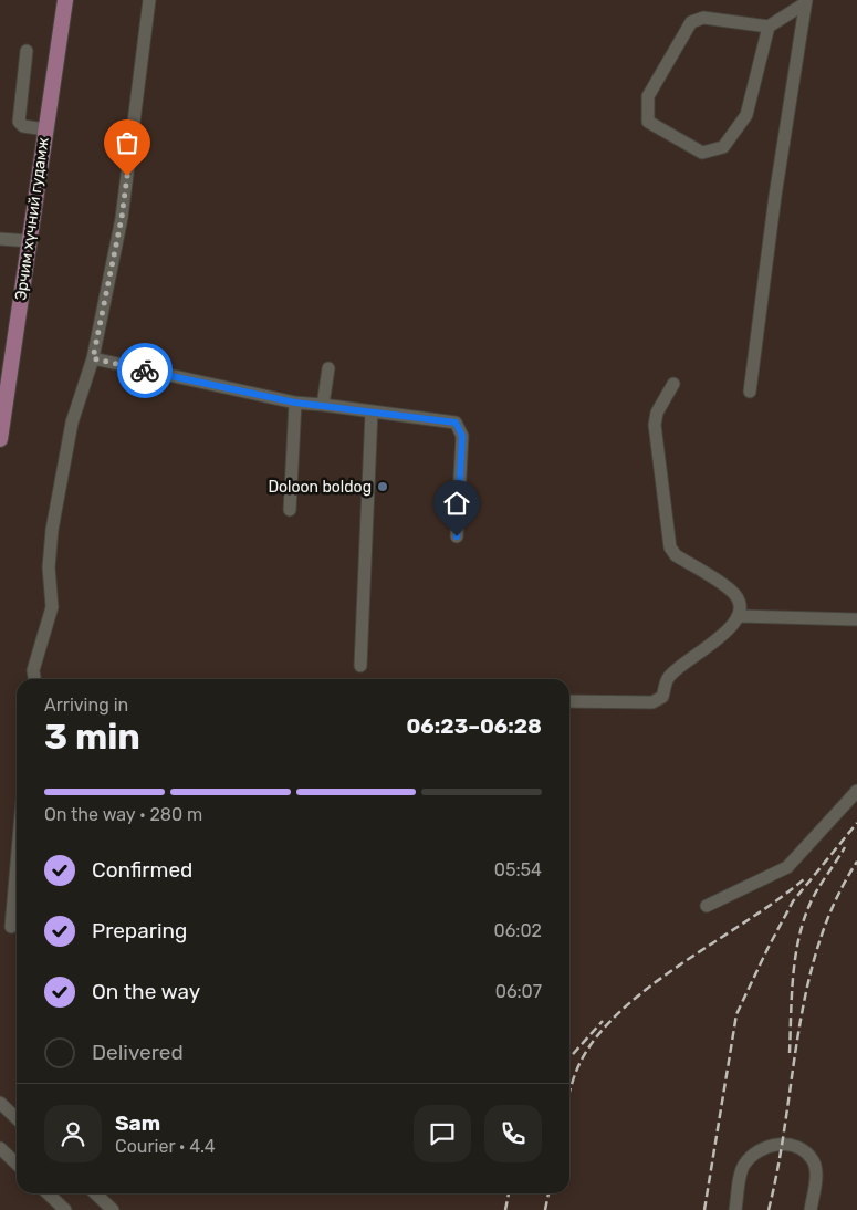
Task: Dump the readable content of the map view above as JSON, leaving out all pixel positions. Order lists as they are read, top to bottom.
{
  "streets": {
    "main road": ["Эрчим хүчний гудамж"]
  },
  "places": ["Doloon boldog"],
  "page": {
    "heading": ["3 min", "Arriving in", "06:23–06:28"],
    "panel": ["Sam", "Courier · 4.4"],
    "bar": "On the way · 280 m",
    "list": [
      ["Confirmed", "05:54"],
      ["Preparing", "06:02"],
      ["On the way", "06:07"],
      "Delivered"
    ]
  }
}
